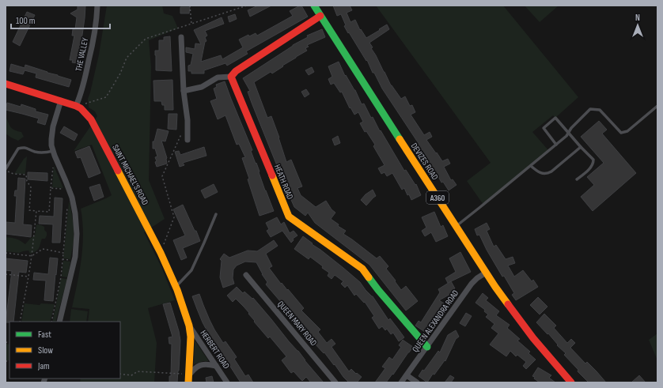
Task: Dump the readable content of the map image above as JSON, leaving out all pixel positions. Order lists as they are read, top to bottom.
{
  "streets": {
    "street": [
      "THE VALLEY",
      "DEVIZES ROAD",
      "SAINT MICHAEL'S ROAD",
      "HEATH ROAD",
      "A360",
      "QUEEN ALEXANDRA ROAD",
      "QUEEN MARY ROAD",
      "HERBERT ROAD"
    ]
  },
  "crossings": [
    ["THE VALLEY", "SAINT MICHAEL'S ROAD"],
    ["DEVIZES ROAD", "QUEEN ALEXANDRA ROAD"],
    ["SAINT MICHAEL'S ROAD", "HERBERT ROAD"],
    ["HEATH ROAD", "QUEEN ALEXANDRA ROAD"]
  ],
  "legend": ["Fast", "Slow", "Jam"],
  "scale_bar": "100 m",
  "north": "top"
}
